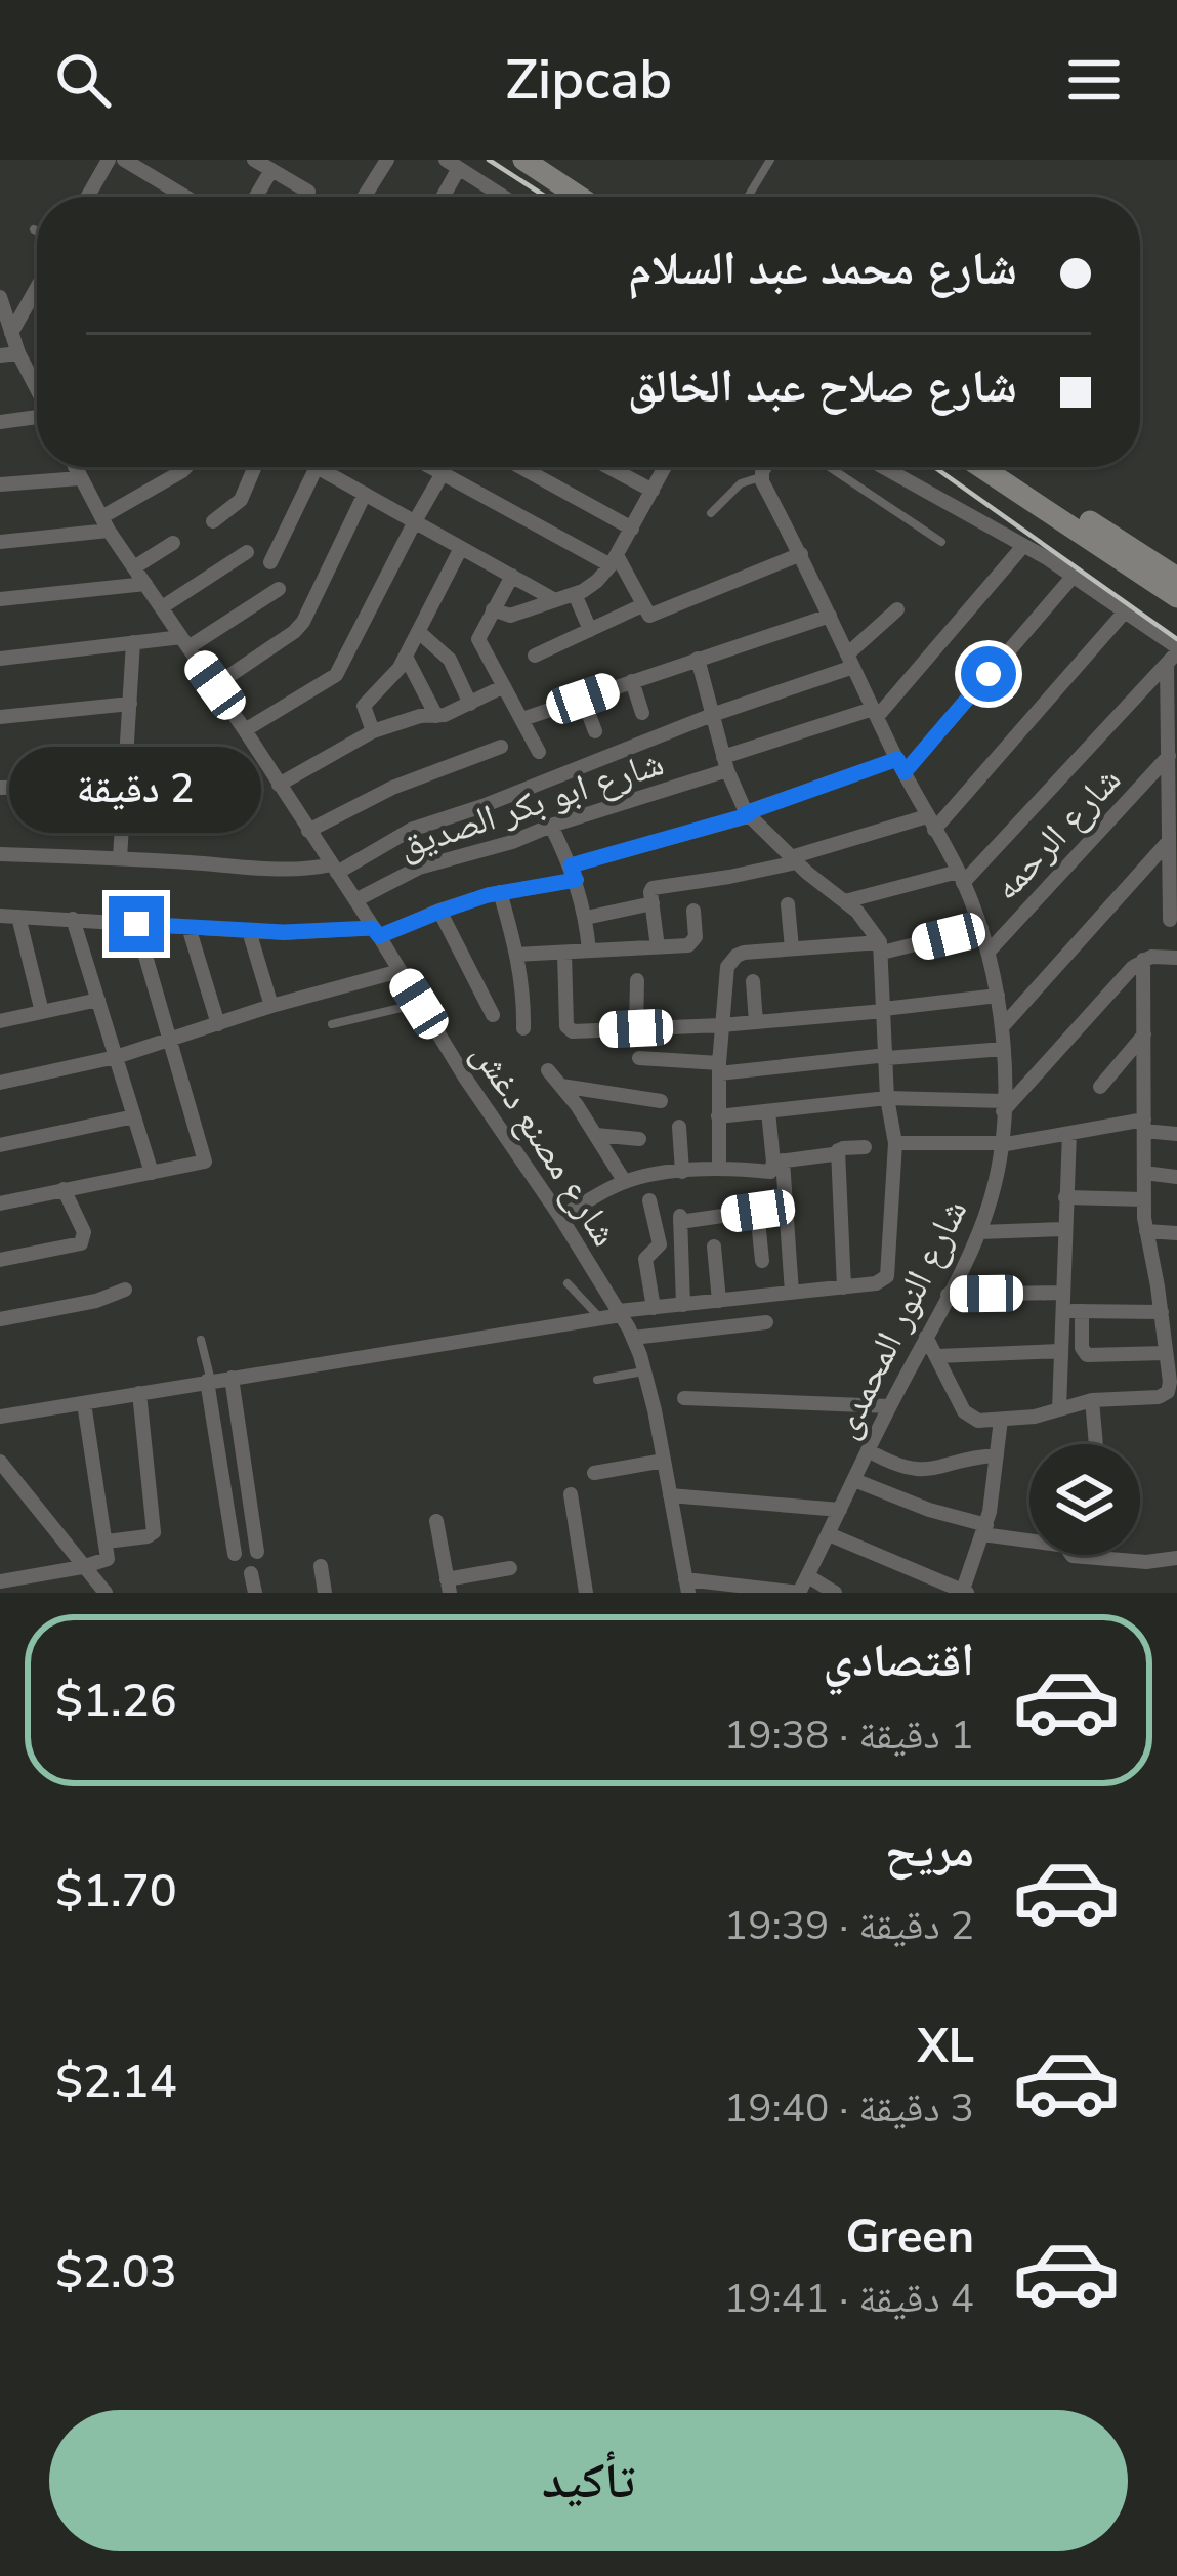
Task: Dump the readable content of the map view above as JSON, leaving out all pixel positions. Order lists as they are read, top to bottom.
{
  "streets": {
    "street": [
      "شارع ابو بكر الصديق",
      "شارع الرحمه",
      "شارع مصنع دغش",
      "شارع النور المحمدى"
    ]
  },
  "crossings": [
    ["شارع ابو بكر الصديق", "شارع مصنع دغش"],
    ["شارع ابو بكر الصديق", "شارع النور المحمدى"],
    ["شارع الرحمه", "شارع النور المحمدى"]
  ],
  "page": {
    "header": "Zipcab",
    "banner": ["شارع محمد عبد السلام", "شارع صلاح عبد الخالق"],
    "bubble": "2 دقيقة",
    "list": [
      {
        "name": "اقتصادي",
        "note": "1 دقيقة · 19:38",
        "value": "$1.26"
      },
      {
        "name": "مريح",
        "note": "2 دقيقة · 19:39",
        "value": "$1.70"
      },
      {
        "name": "XL",
        "note": "3 دقيقة · 19:40",
        "value": "$2.14"
      },
      {
        "name": "Green",
        "note": "4 دقيقة · 19:41",
        "value": "$2.03"
      }
    ],
    "buttons": "تأكيد"
  }
}
